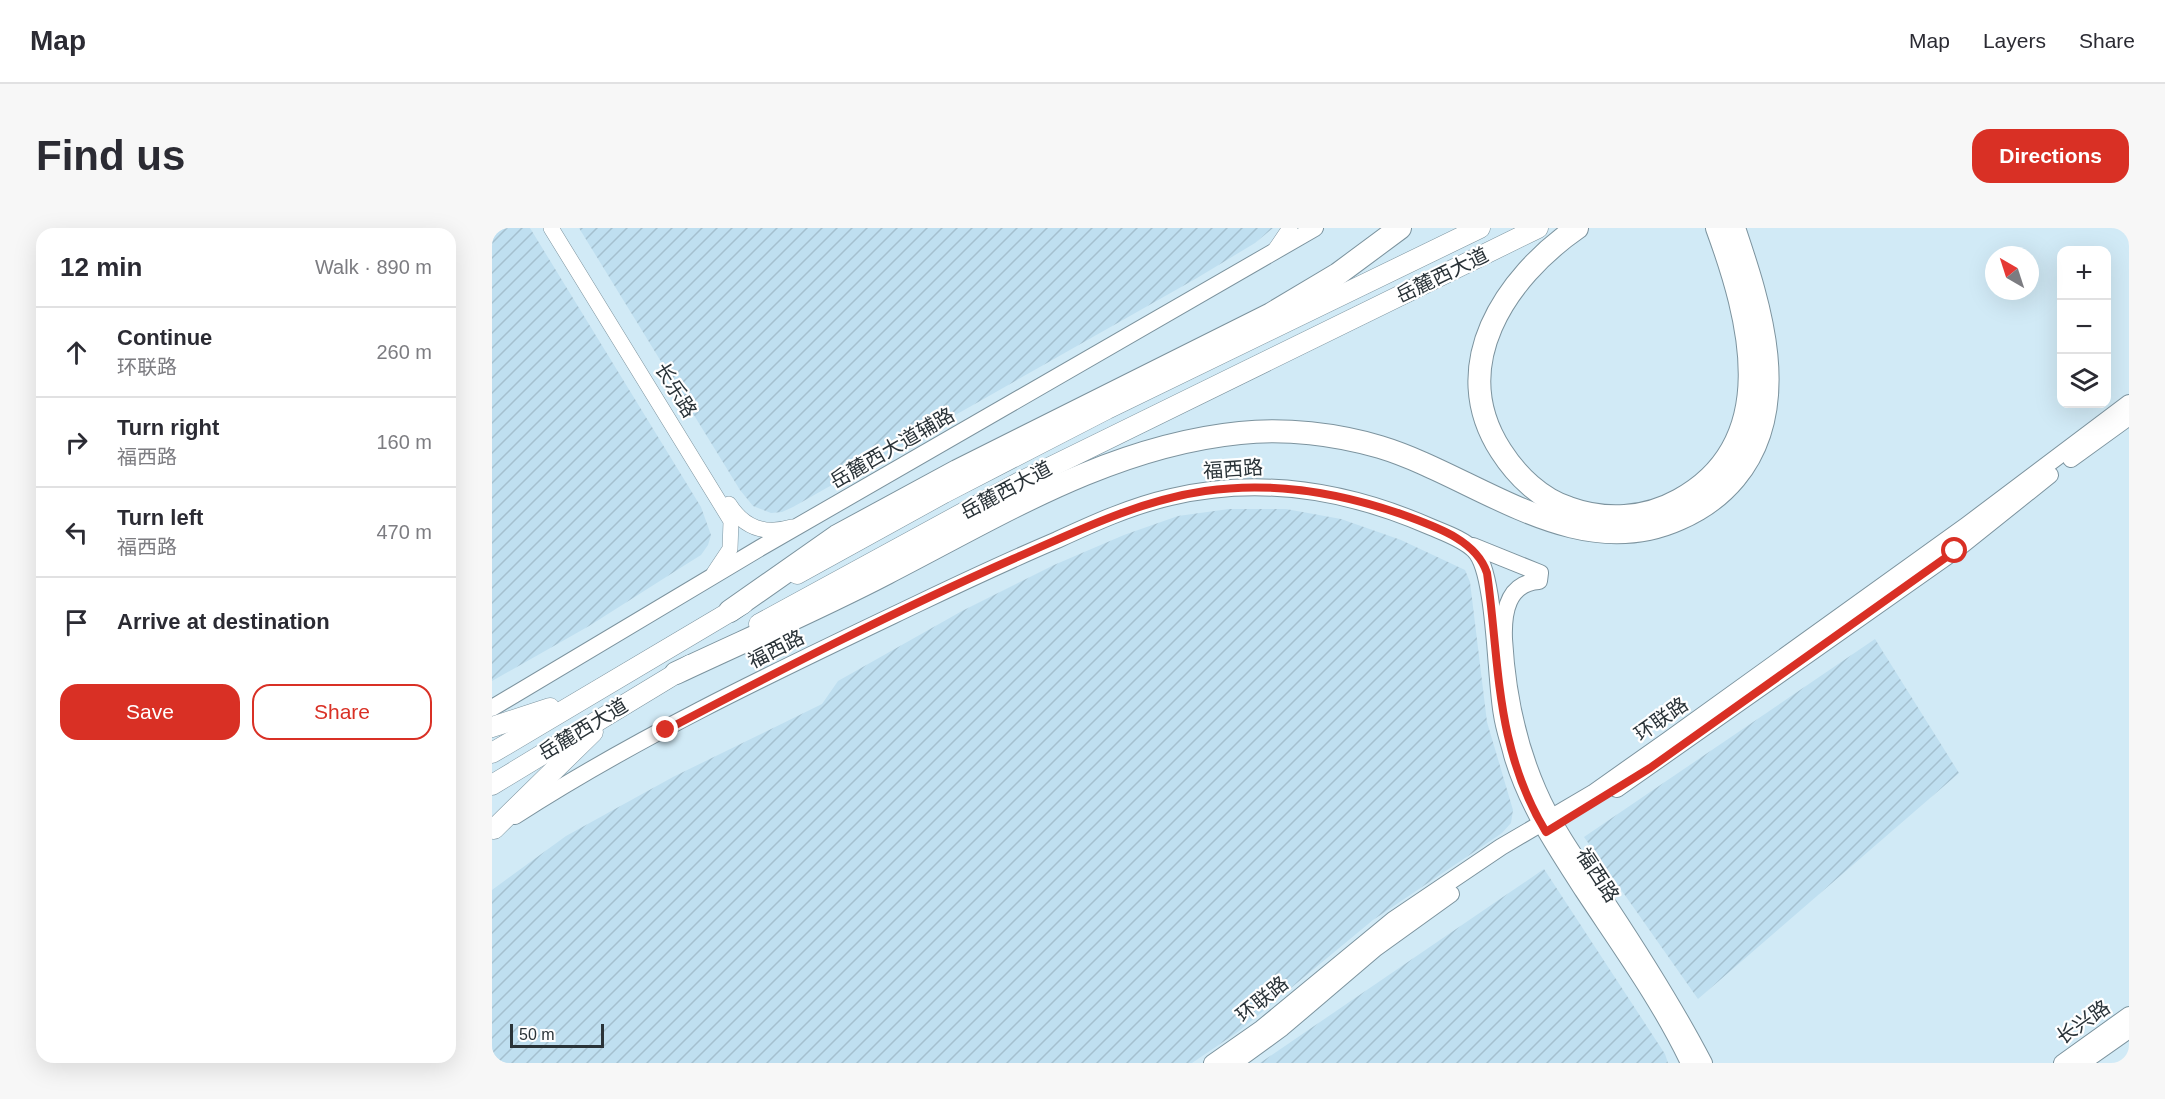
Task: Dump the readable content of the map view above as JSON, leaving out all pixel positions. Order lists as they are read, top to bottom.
{
  "streets": {
    "highway": ["岳麓西大道"],
    "main road": [
      "岳麓西大道辅路",
      "福西路",
      "环联路",
      "长兴路"
    ],
    "street": ["长乐路"]
  },
  "crossings": [
    ["长乐路", "岳麓西大道辅路"],
    ["福西路", "环联路"]
  ],
  "scale_bar": "50 m",
  "north": "top left",
  "page": {
    "header": "Map",
    "nav": ["Map", "Layers", "Share"],
    "buttons": [
      "Directions",
      ["Save", "Share"]
    ],
    "title": "Find us",
    "heading": ["12 min", "Walk · 890 m"],
    "map_buttons": ["+", "−"],
    "list": [
      ["Continue", "环联路", "260 m"],
      ["Turn right", "福西路", "160 m"],
      ["Turn left", "福西路", "470 m"],
      "Arrive at destination"
    ],
    "scale": "50 m"
  }
}
